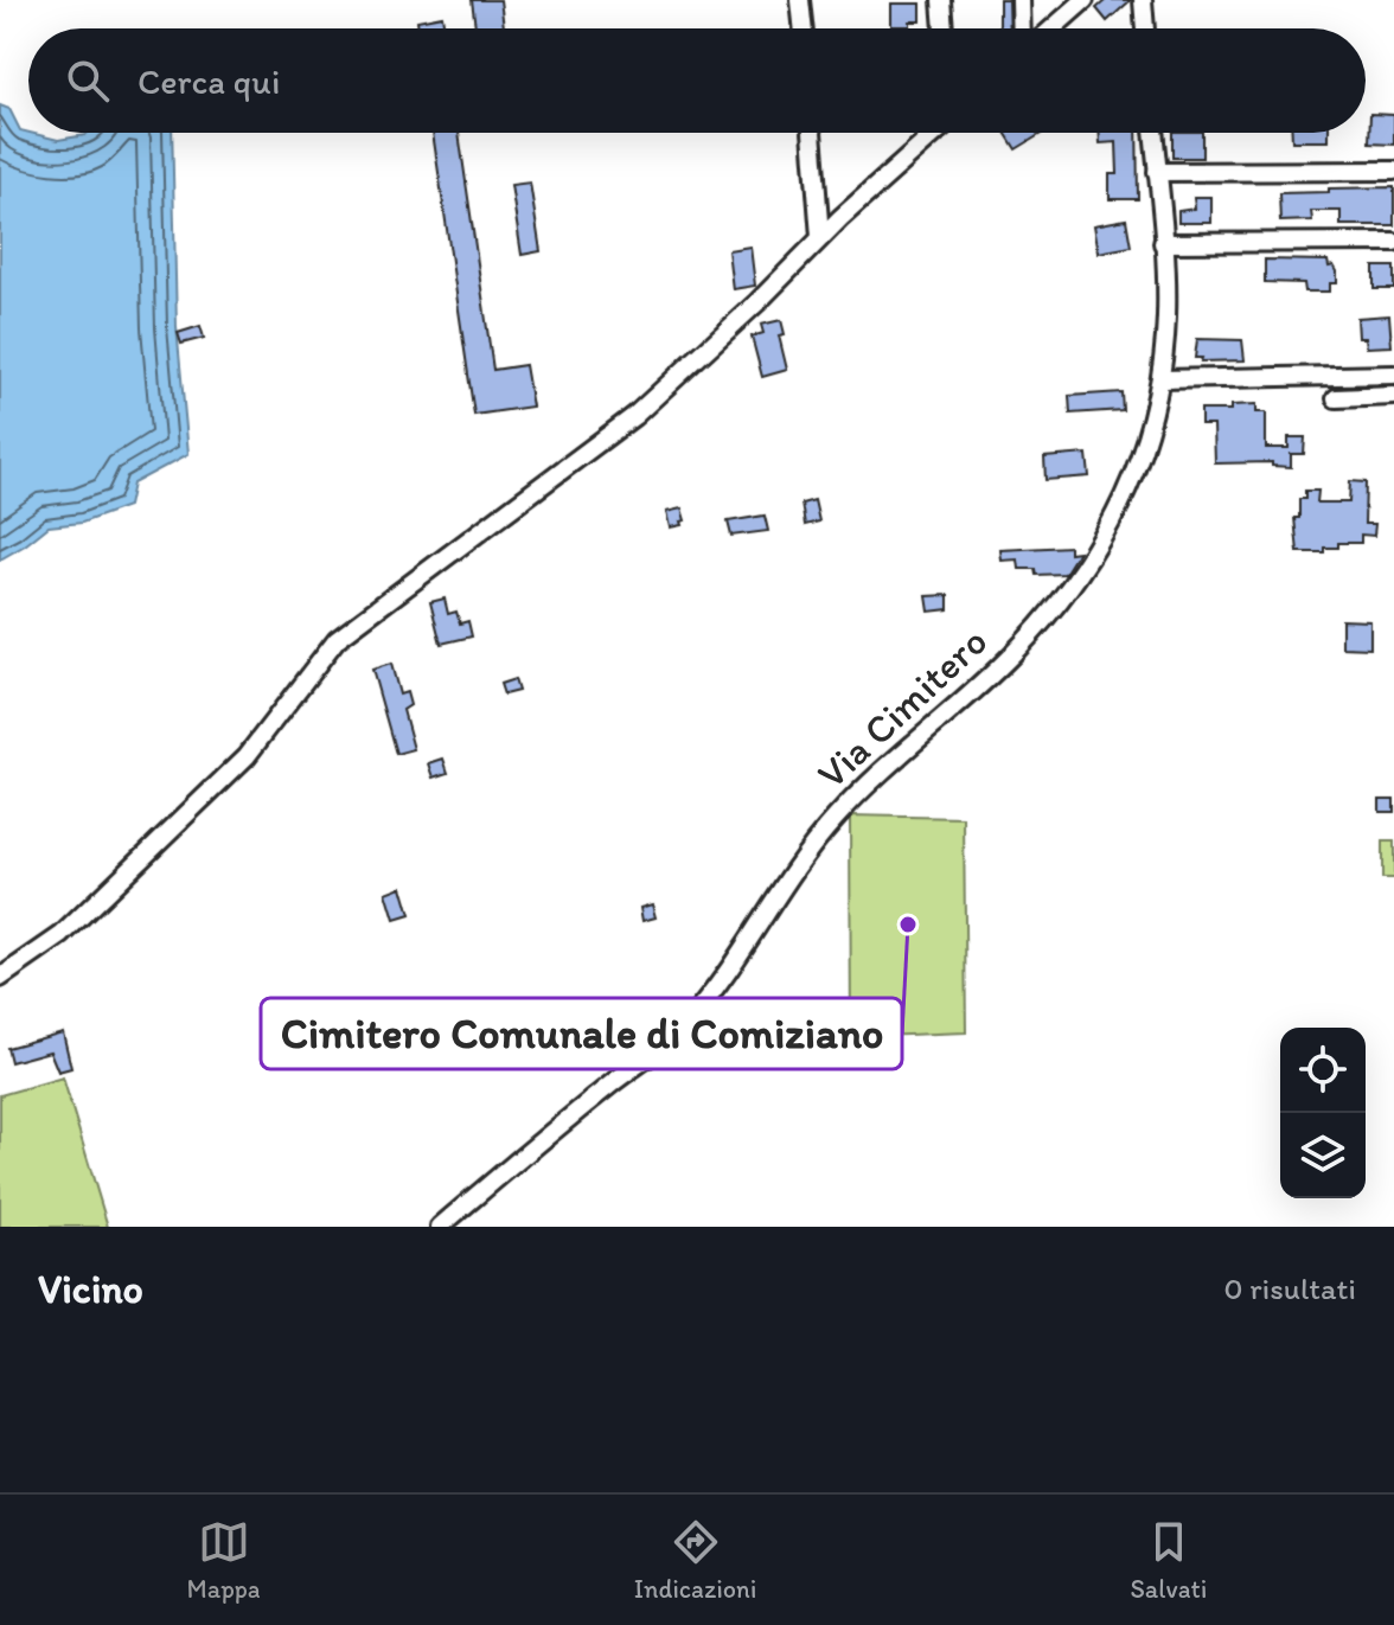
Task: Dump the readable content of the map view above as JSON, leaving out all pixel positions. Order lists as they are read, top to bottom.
{
  "streets": {
    "street": ["Via Cimitero"]
  },
  "places": ["Cimitero Comunale di Comiziano"],
  "page": {
    "search": "Cerca qui",
    "heading": ["Vicino", "0 risultati"],
    "nav": ["Mappa", "Indicazioni", "Salvati"]
  }
}
